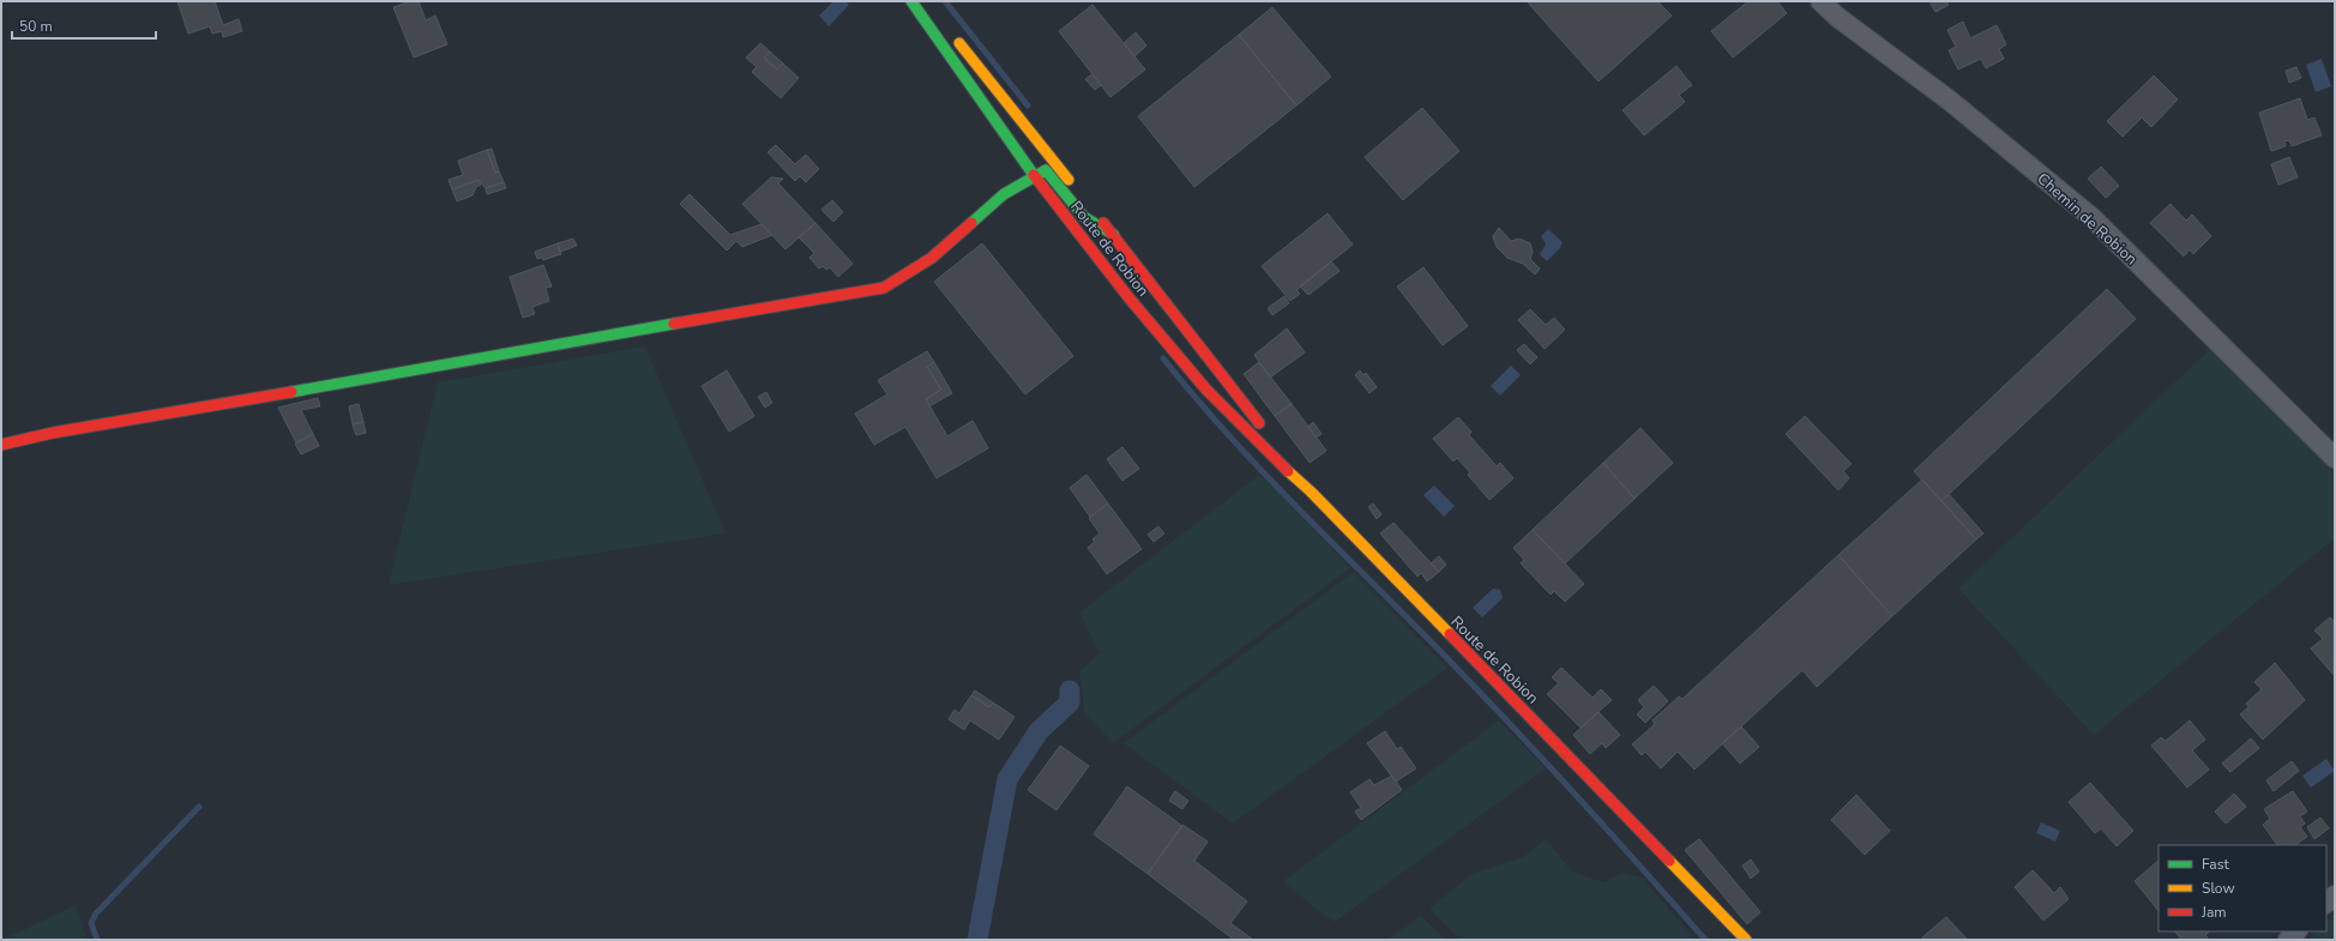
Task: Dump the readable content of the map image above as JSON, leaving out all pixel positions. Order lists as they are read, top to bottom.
{
  "streets": {
    "main road": ["Route de Robion"],
    "street": ["Chemin de Robion"]
  },
  "legend": ["Fast", "Slow", "Jam"],
  "scale_bar": "50 m"
}
